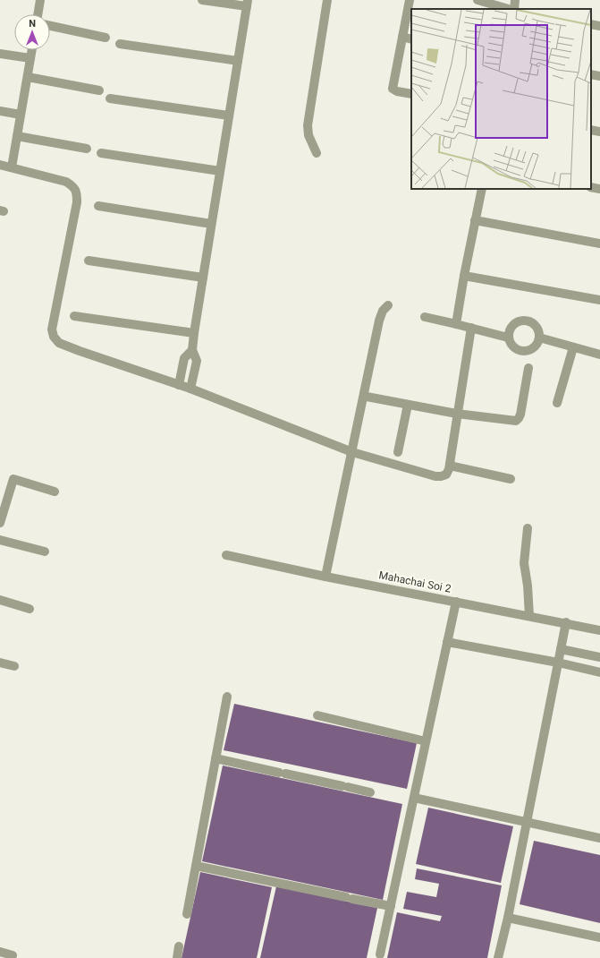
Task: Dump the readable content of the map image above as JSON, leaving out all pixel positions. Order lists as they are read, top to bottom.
{
  "streets": {
    "street": ["Mahachai Soi 2"]
  },
  "north": "top"
}
